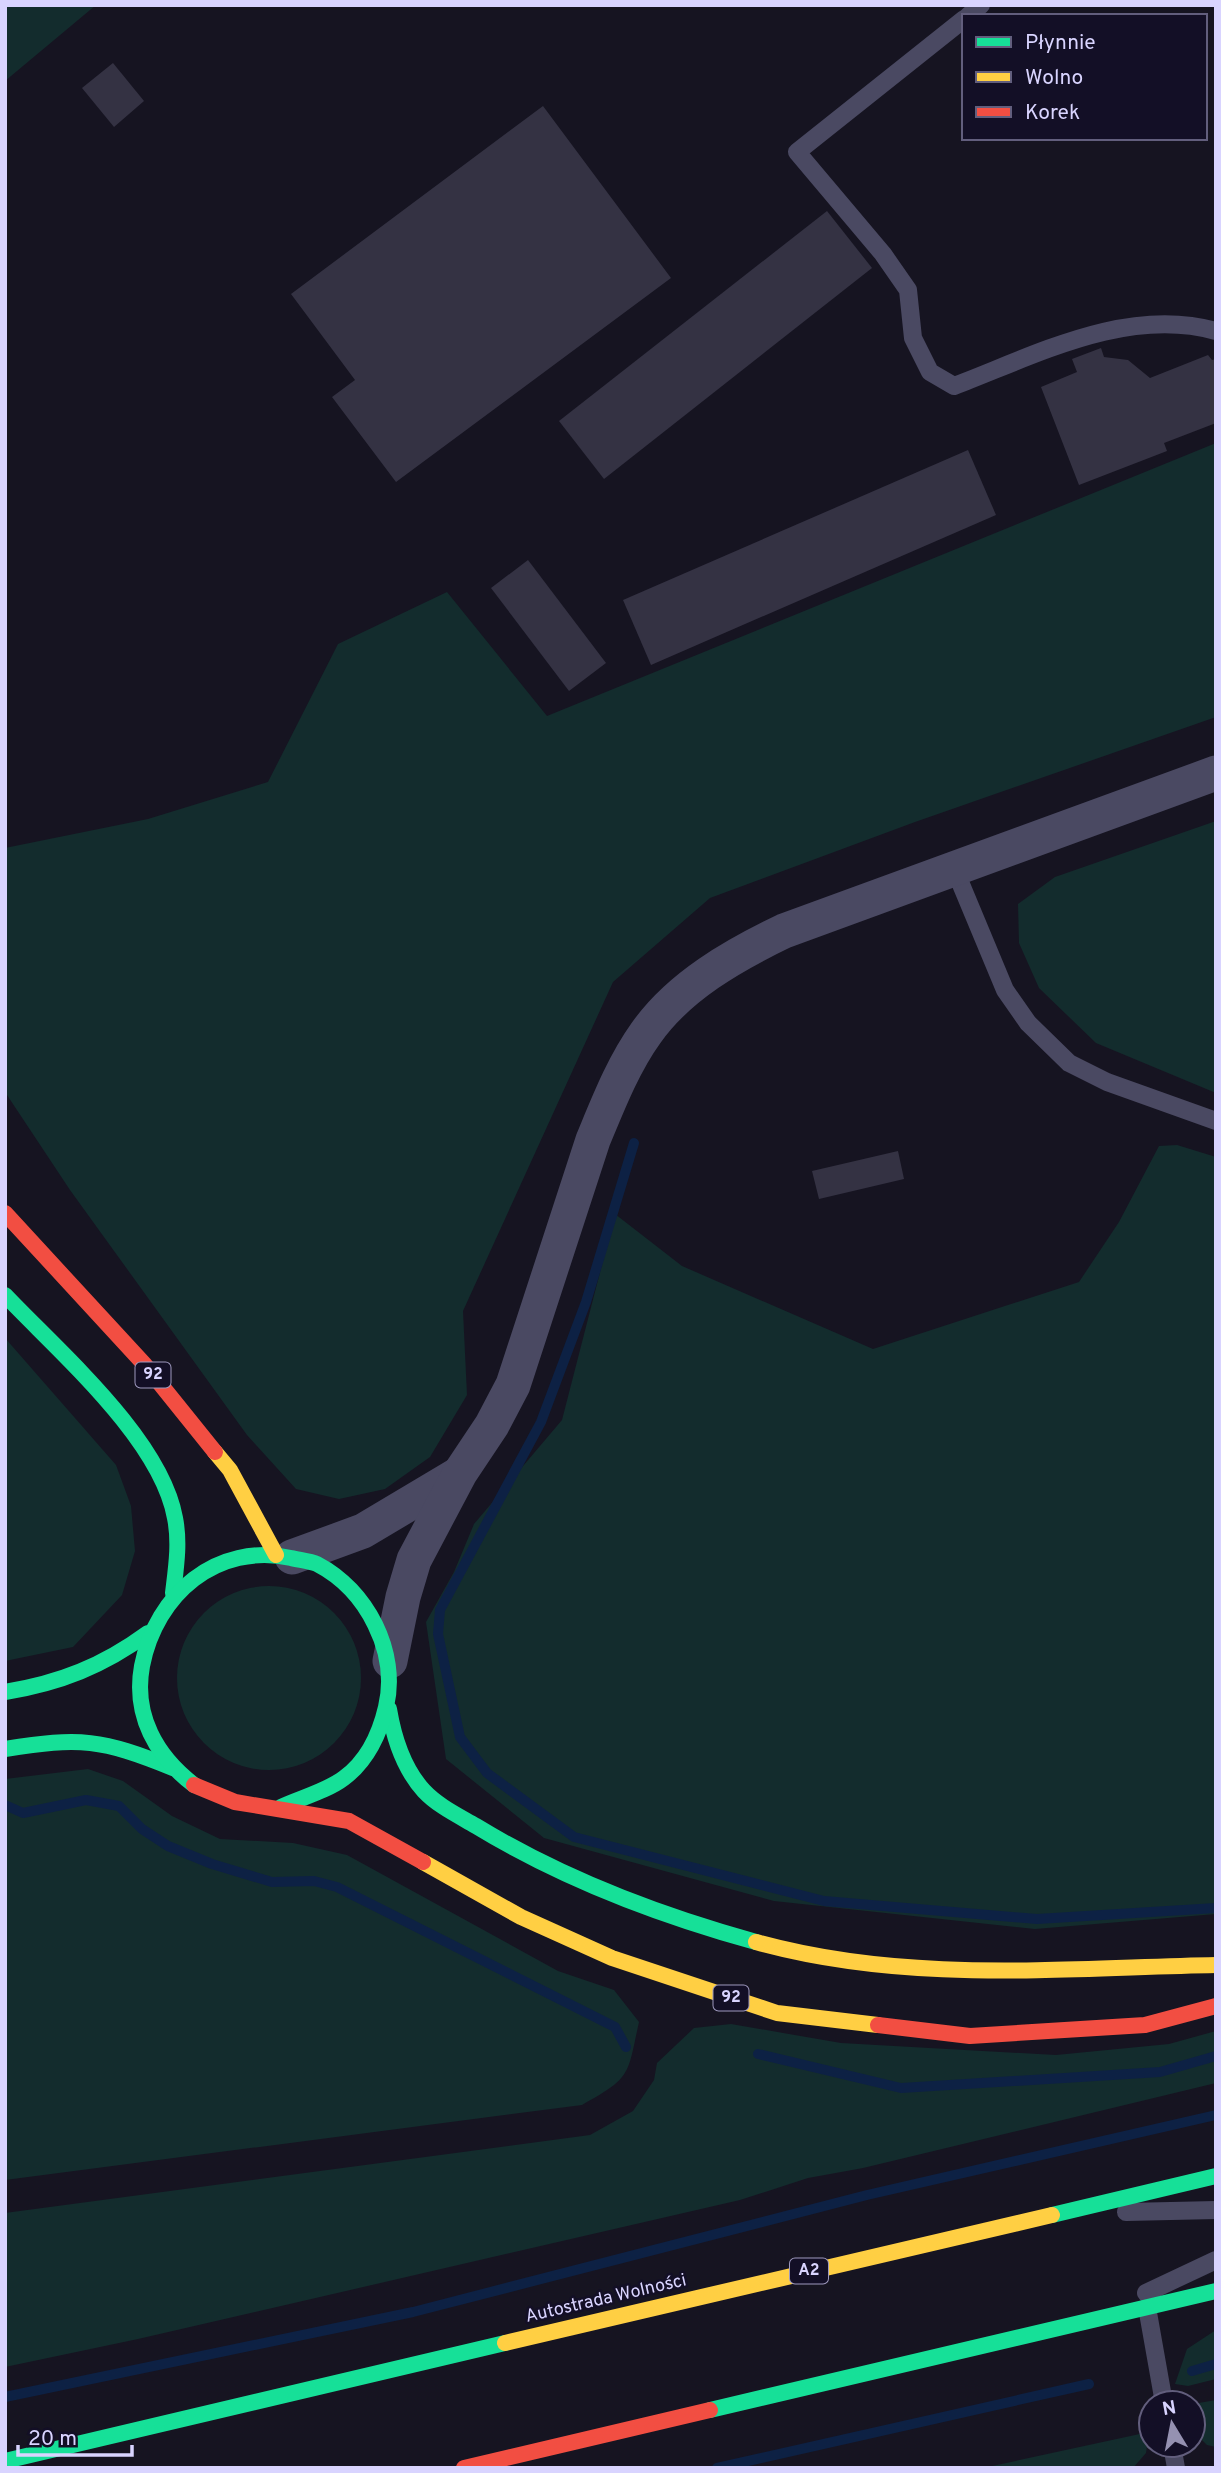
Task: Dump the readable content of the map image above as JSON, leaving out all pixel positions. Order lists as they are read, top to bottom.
{
  "streets": {
    "main road": ["92", "A2", "Autostrada Wolności"]
  },
  "legend": ["Płynnie", "Wolno", "Korek"],
  "scale_bar": "20 m",
  "north": "top"
}
